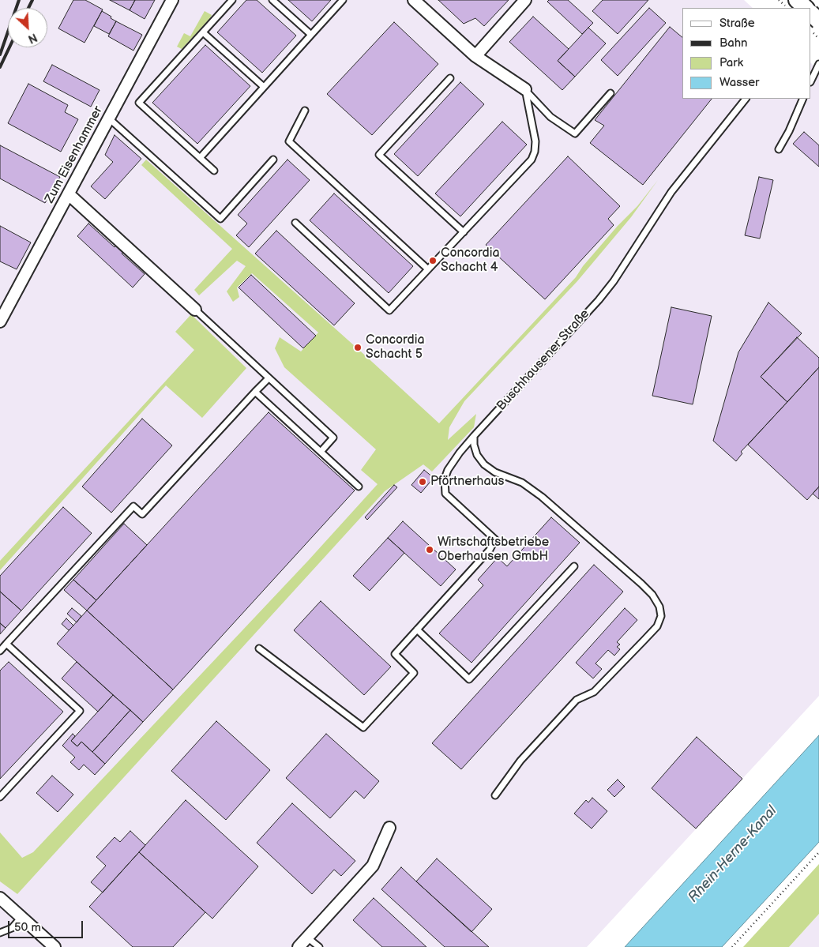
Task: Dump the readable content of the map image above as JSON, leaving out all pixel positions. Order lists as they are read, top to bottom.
{
  "streets": {
    "street": ["Zum Eisenhammer"],
    "lane": ["Buschhausener Straße"]
  },
  "water": ["Rhein-Herne-Kanal"],
  "places": [
    "Concordia Schacht 4",
    "Concordia Schacht 5",
    "Pförtnerhaus",
    "Wirtschaftsbetriebe Oberhausen GmbH"
  ],
  "legend": [
    "Straße",
    "Bahn",
    "Park",
    "Wasser"
  ],
  "scale_bar": "50 m",
  "north": "bottom right"
}
